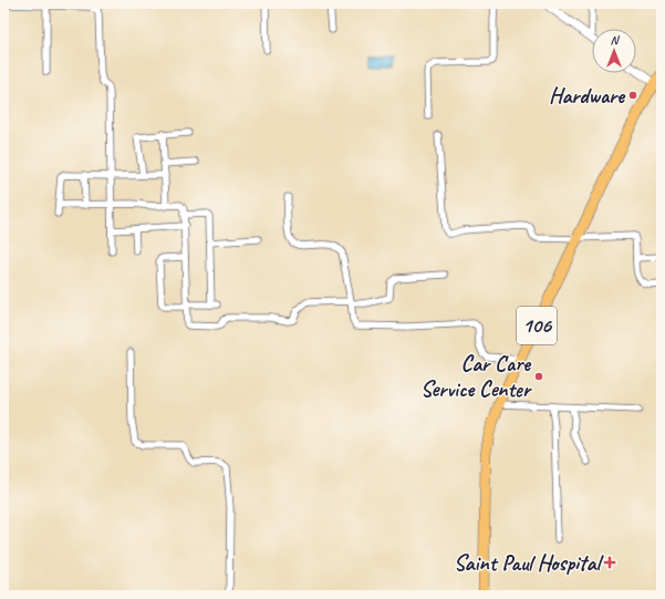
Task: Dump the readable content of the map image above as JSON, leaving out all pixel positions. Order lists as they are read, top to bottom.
{
  "streets": {
    "highway": ["106"]
  },
  "places": {
    "other": ["Hardware", "Car Care Service Center"],
    "health": ["Saint Paul Hospital"]
  },
  "north": "top"
}
